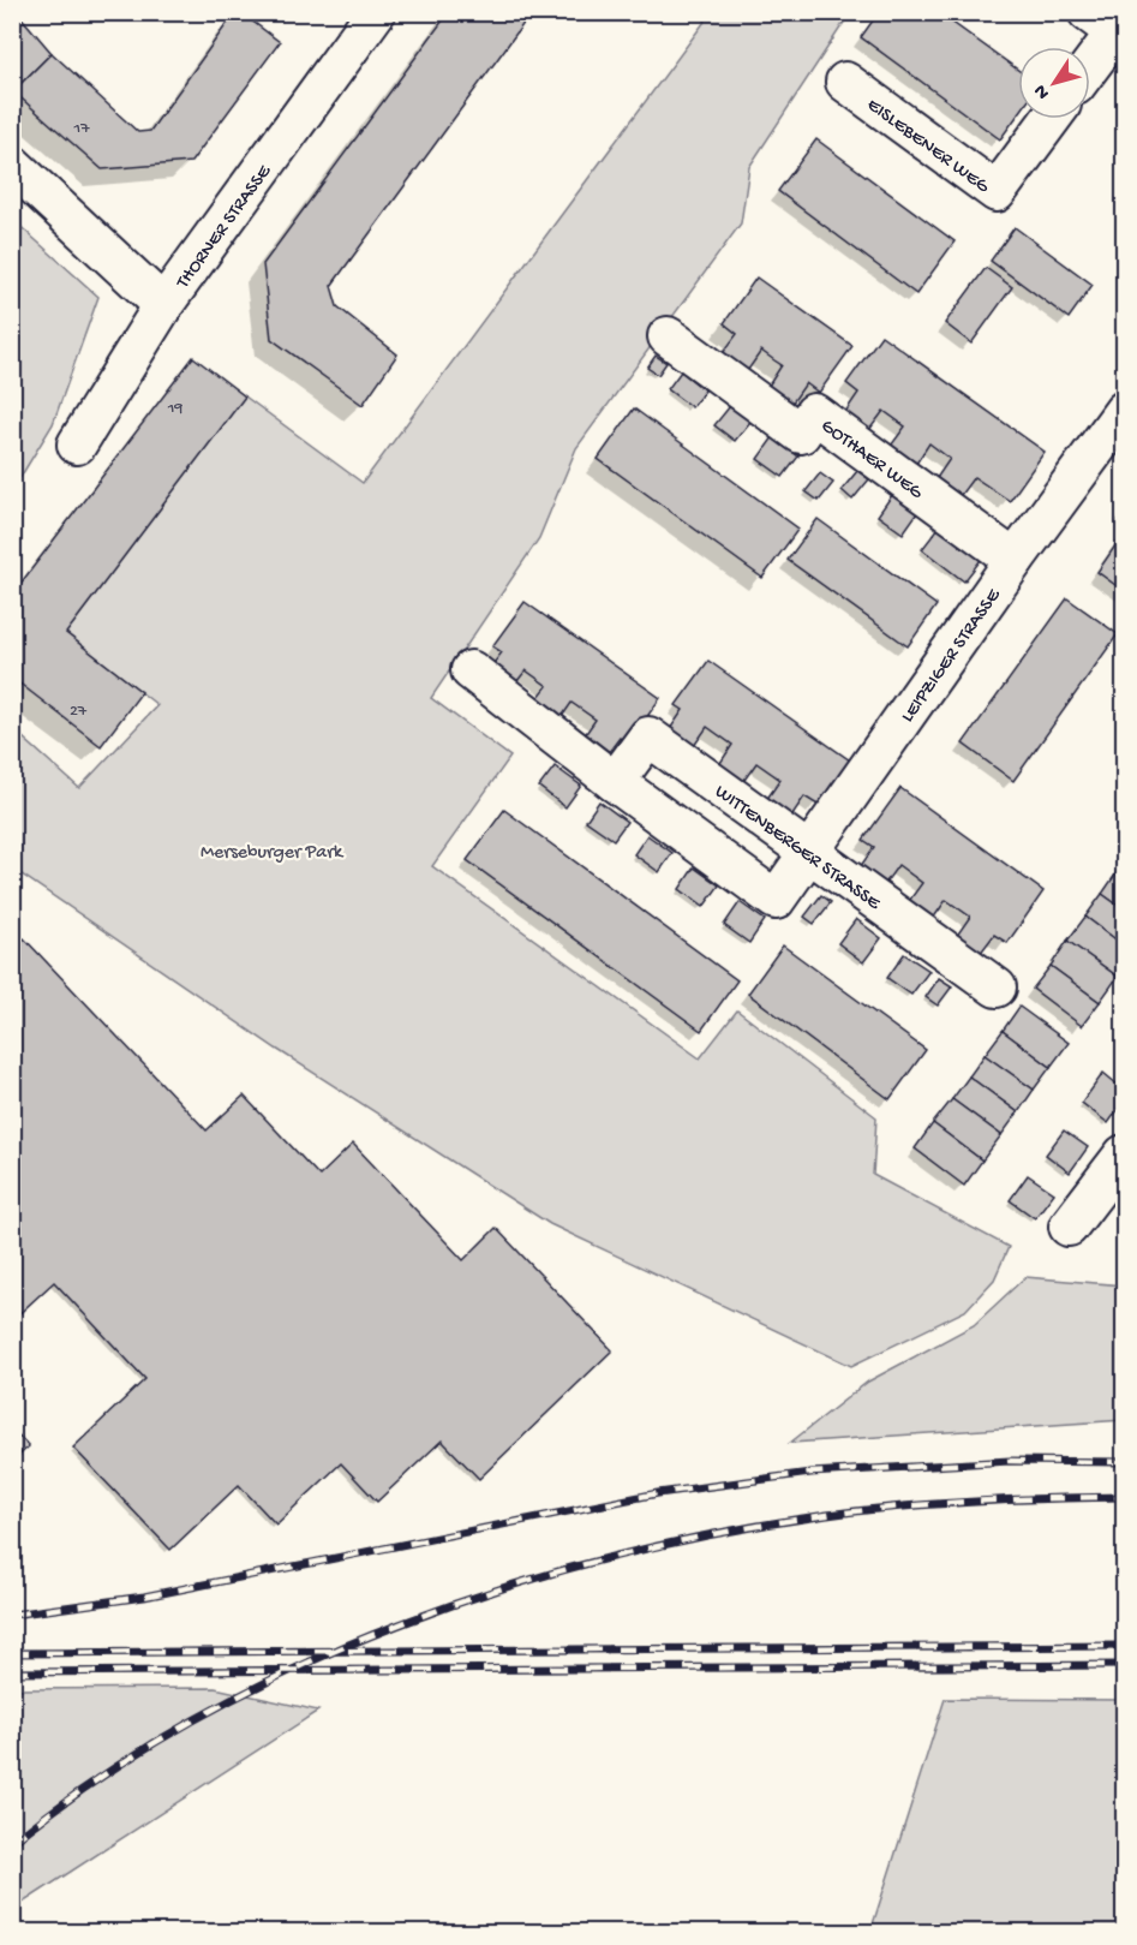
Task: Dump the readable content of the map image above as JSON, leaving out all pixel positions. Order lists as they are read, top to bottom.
{
  "streets": {
    "street": [
      "EISLEBENER WEG",
      "THORNER STRASSE",
      "GOTHAER WEG",
      "LEIPZIGER STRASSE",
      "WITTENBERGER STRASSE"
    ]
  },
  "crossings": [
    ["GOTHAER WEG", "LEIPZIGER STRASSE"],
    ["LEIPZIGER STRASSE", "WITTENBERGER STRASSE"]
  ],
  "parks": ["Merseburger Park"],
  "house_numbers": ["17", "19", "27"],
  "north": "bottom left"
}
